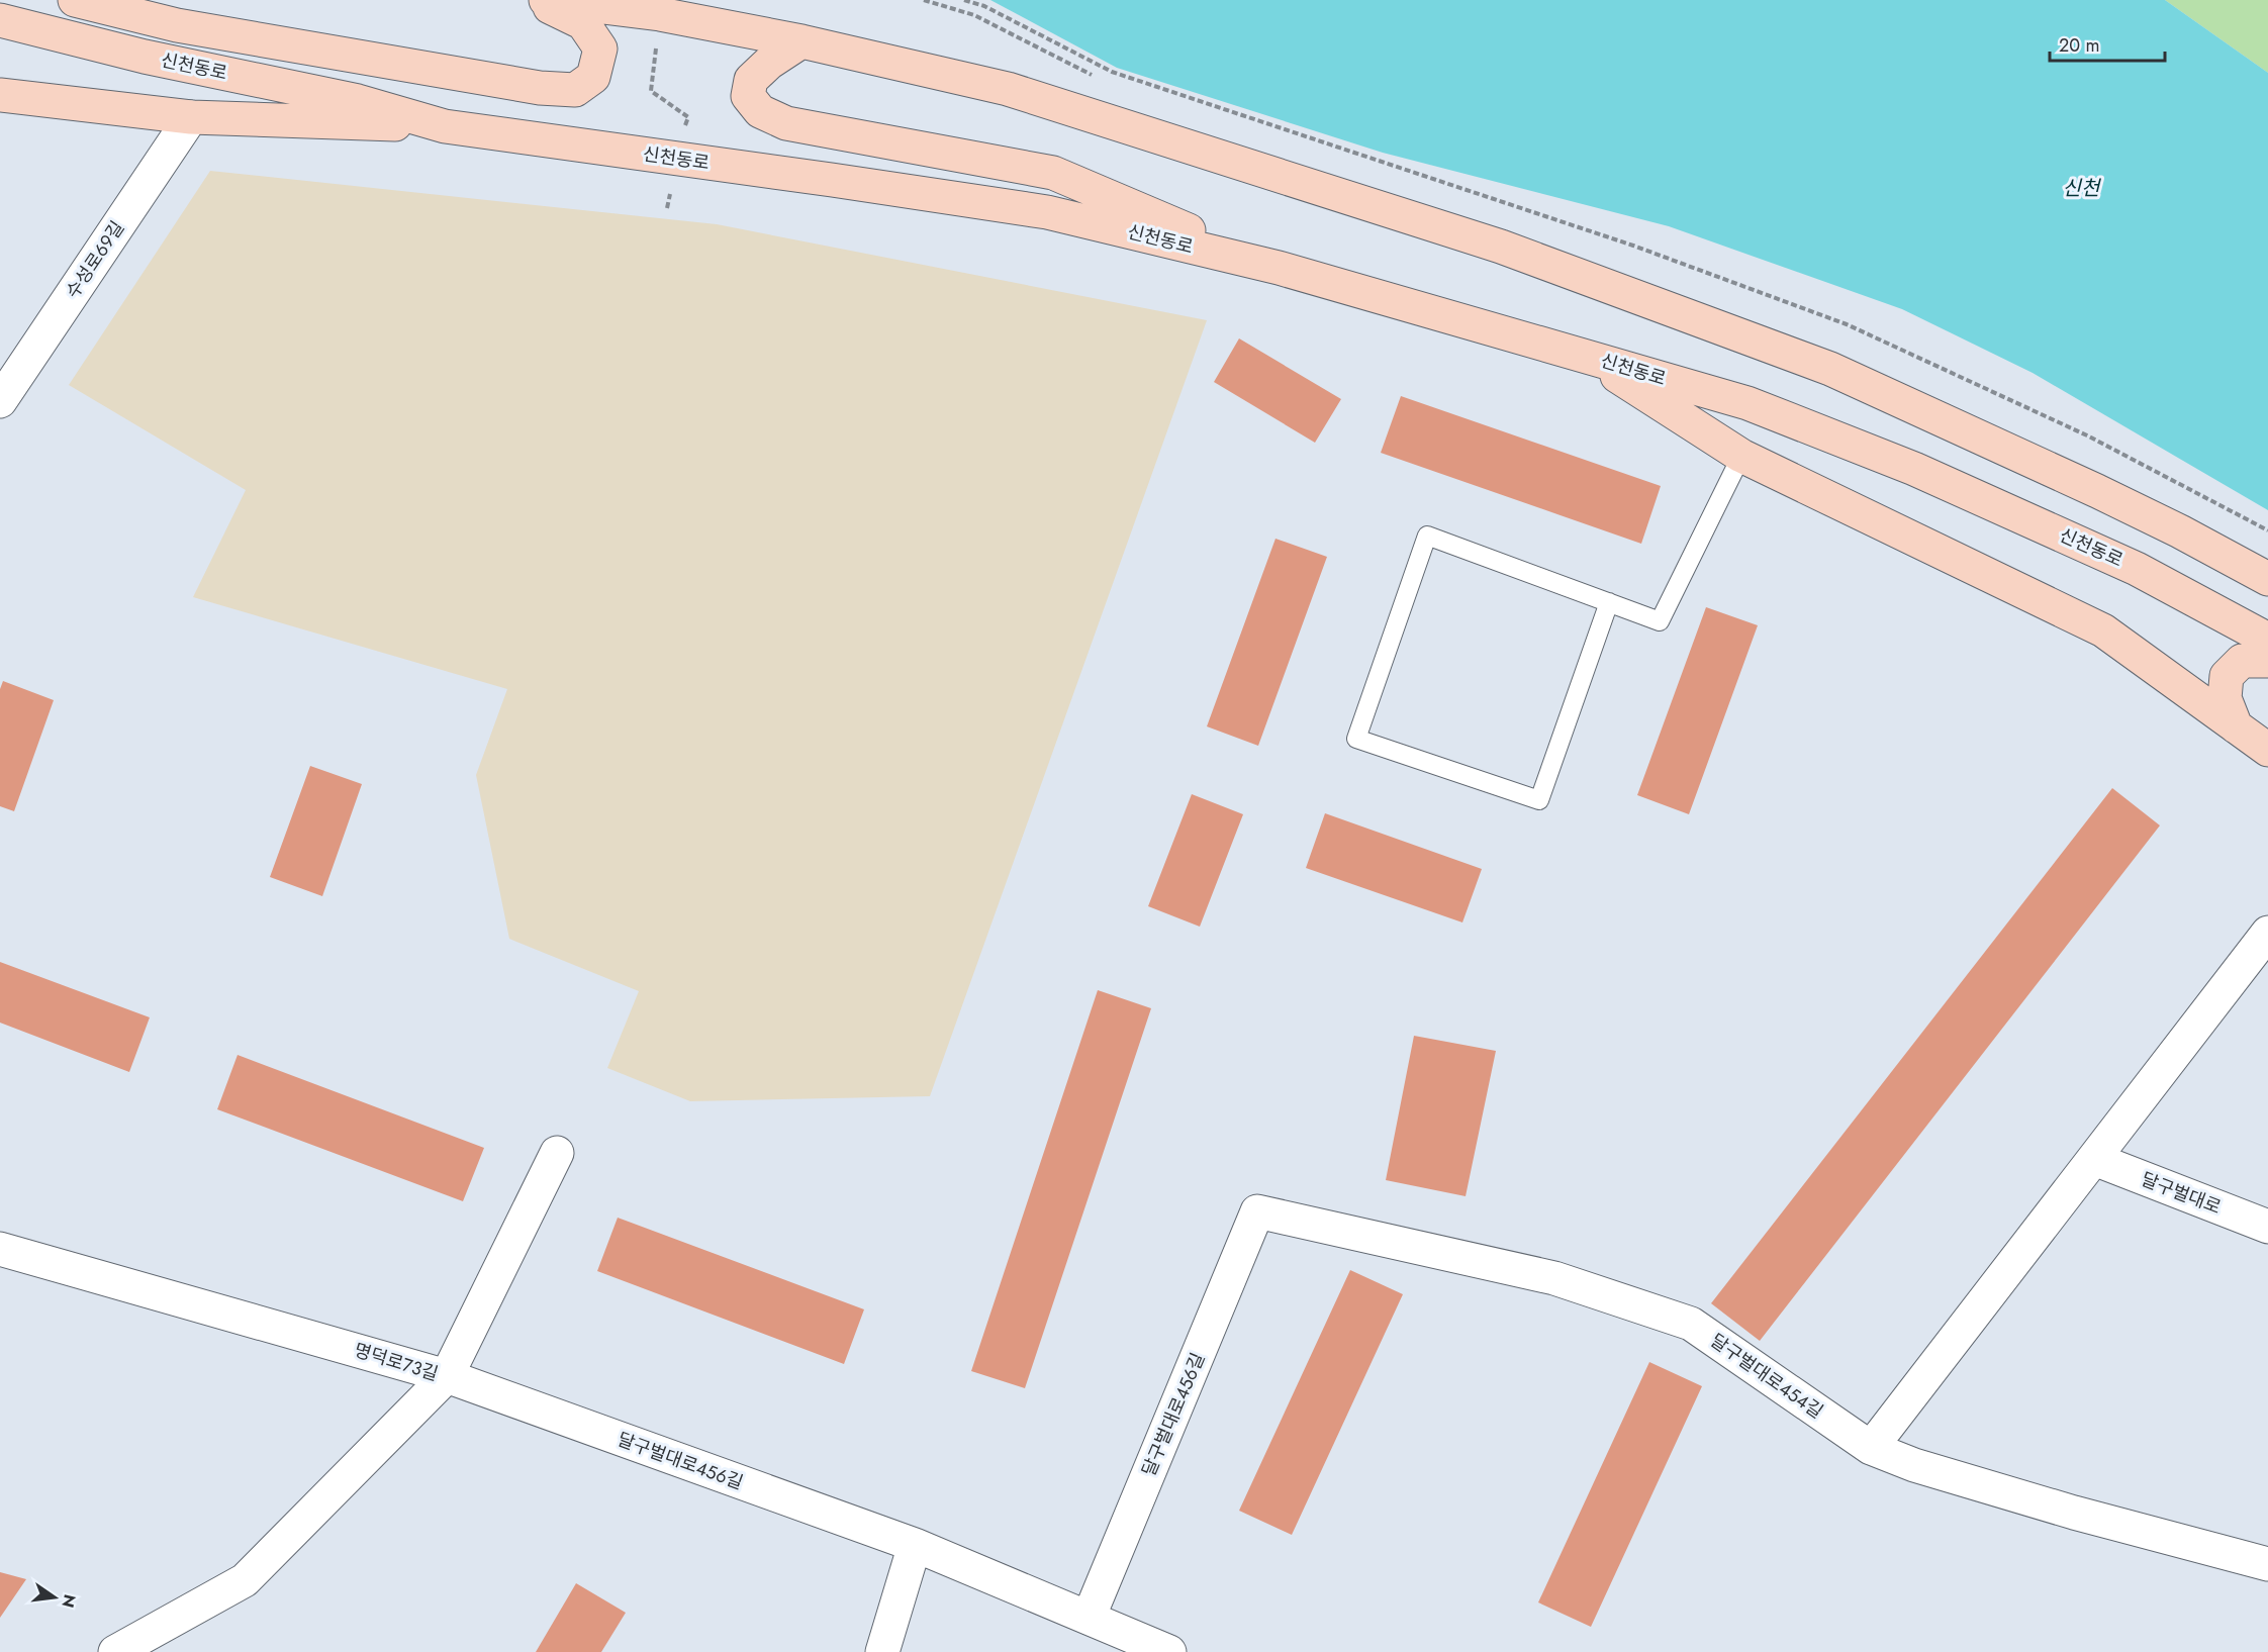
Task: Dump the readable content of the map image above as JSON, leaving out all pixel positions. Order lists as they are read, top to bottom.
{
  "streets": {
    "main road": ["신천동로"],
    "street": [
      "수성로69길",
      "달구벌대로",
      "명덕로73길",
      "달구벌대로454길",
      "달구벌대로456길"
    ]
  },
  "crossings": [
    ["명덕로73길", "달구벌대로456길"],
    ["달구벌대로454길", "달구벌대로456길"]
  ],
  "water": ["신천"],
  "scale_bar": "20 m",
  "north": "right"
}
